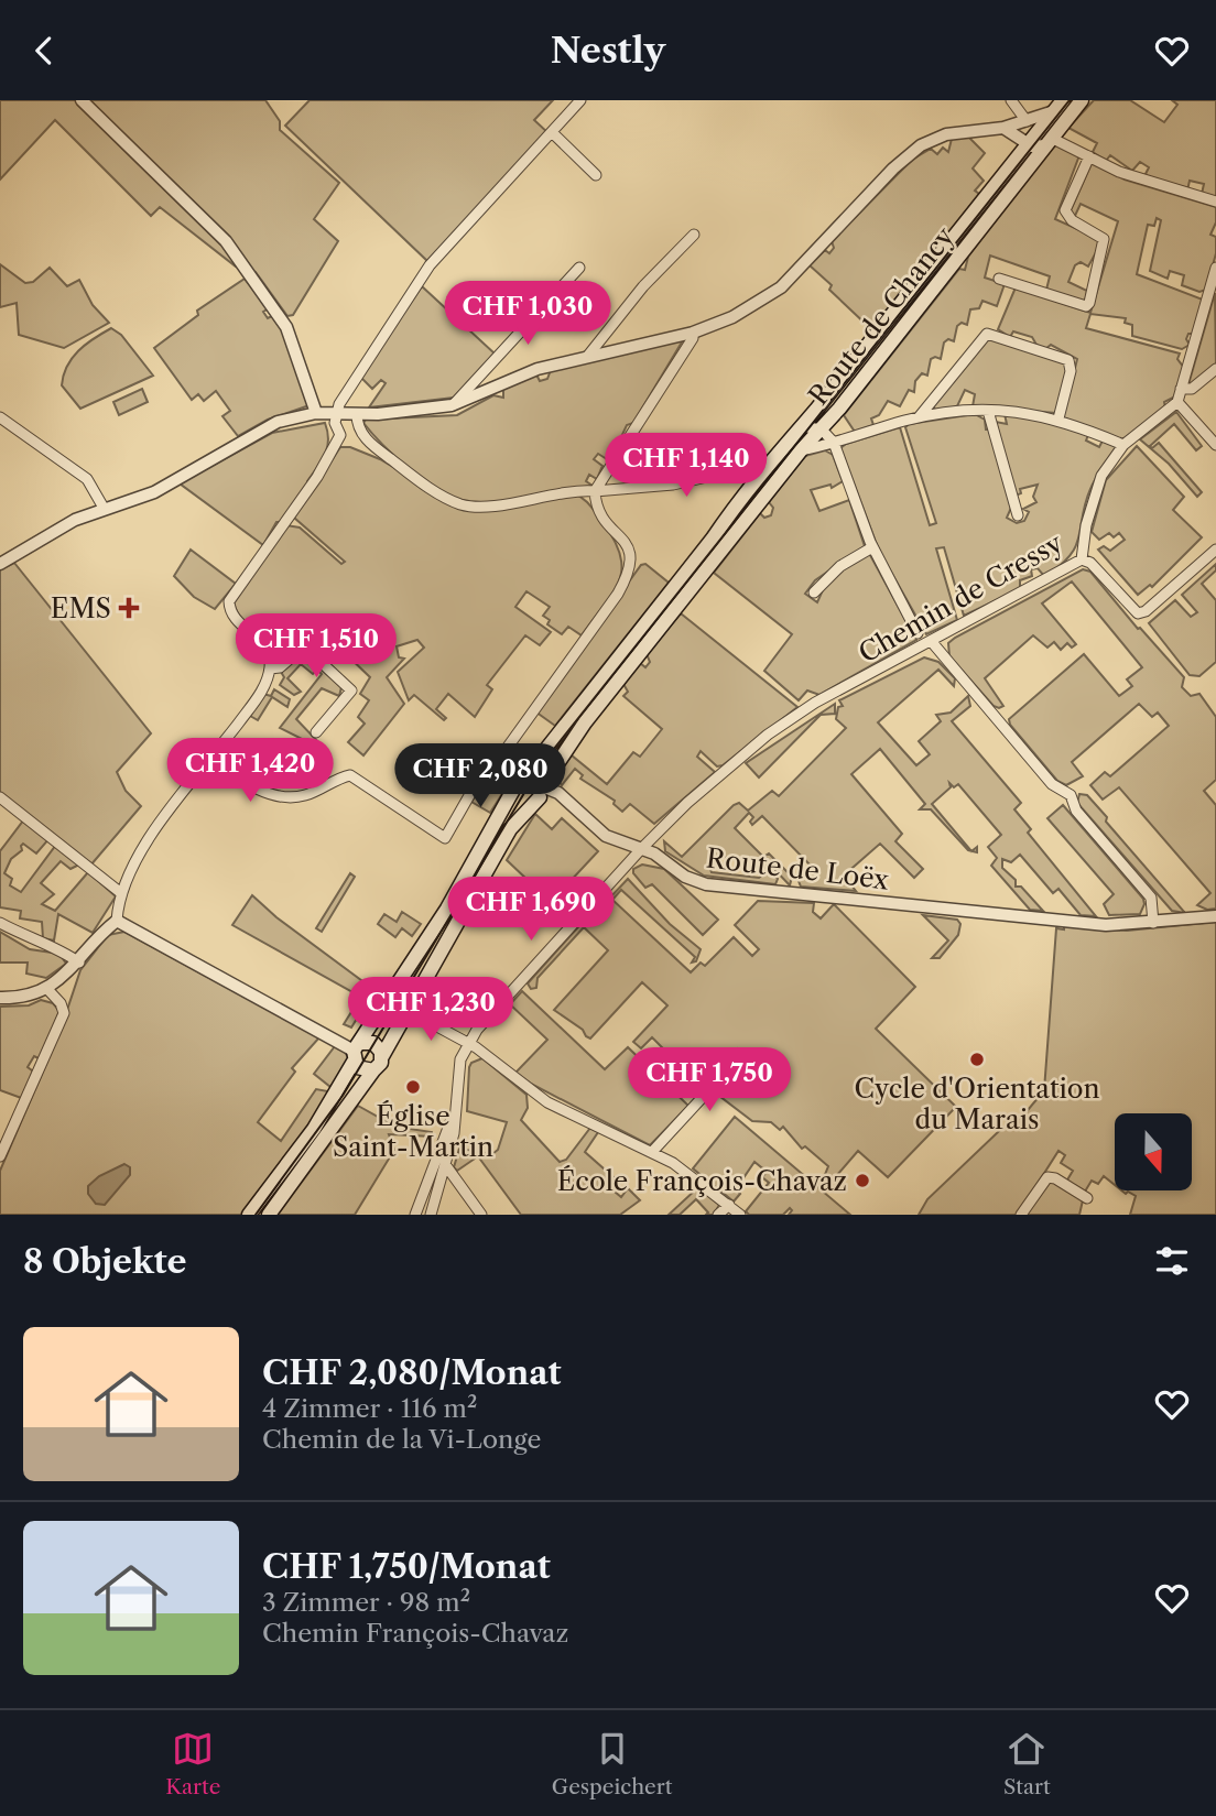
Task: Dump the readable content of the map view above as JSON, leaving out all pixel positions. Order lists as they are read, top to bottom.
{
  "streets": {
    "main road": ["Route de Chancy"],
    "street": ["Chemin de Cressy", "Route de Loëx"]
  },
  "crossings": [
    ["Route de Chancy", "Route de Loëx"],
    ["Chemin de Cressy", "Route de Loëx"]
  ],
  "places": {
    "health": ["EMS"],
    "other": ["Cycle d'Orientation du Marais", "Église Saint-Martin", "École François-Chavaz"]
  },
  "north": "bottom",
  "page": {
    "header": "Nestly",
    "price": [
      "CHF 1,030",
      "CHF 1,140",
      "CHF 1,510",
      "CHF 1,420",
      "CHF 2,080",
      "CHF 1,690",
      "CHF 1,230",
      "CHF 1,750"
    ],
    "heading": "8 Objekte",
    "list": [
      {
        "name": "CHF 2,080/Monat",
        "note": "4 Zimmer · 116 m² · Chemin de la Vi-Longe"
      },
      {
        "name": "CHF 1,750/Monat",
        "note": "3 Zimmer · 98 m² · Chemin François-Chavaz"
      }
    ],
    "tabs": ["Karte", "Gespeichert", "Start"]
  }
}
